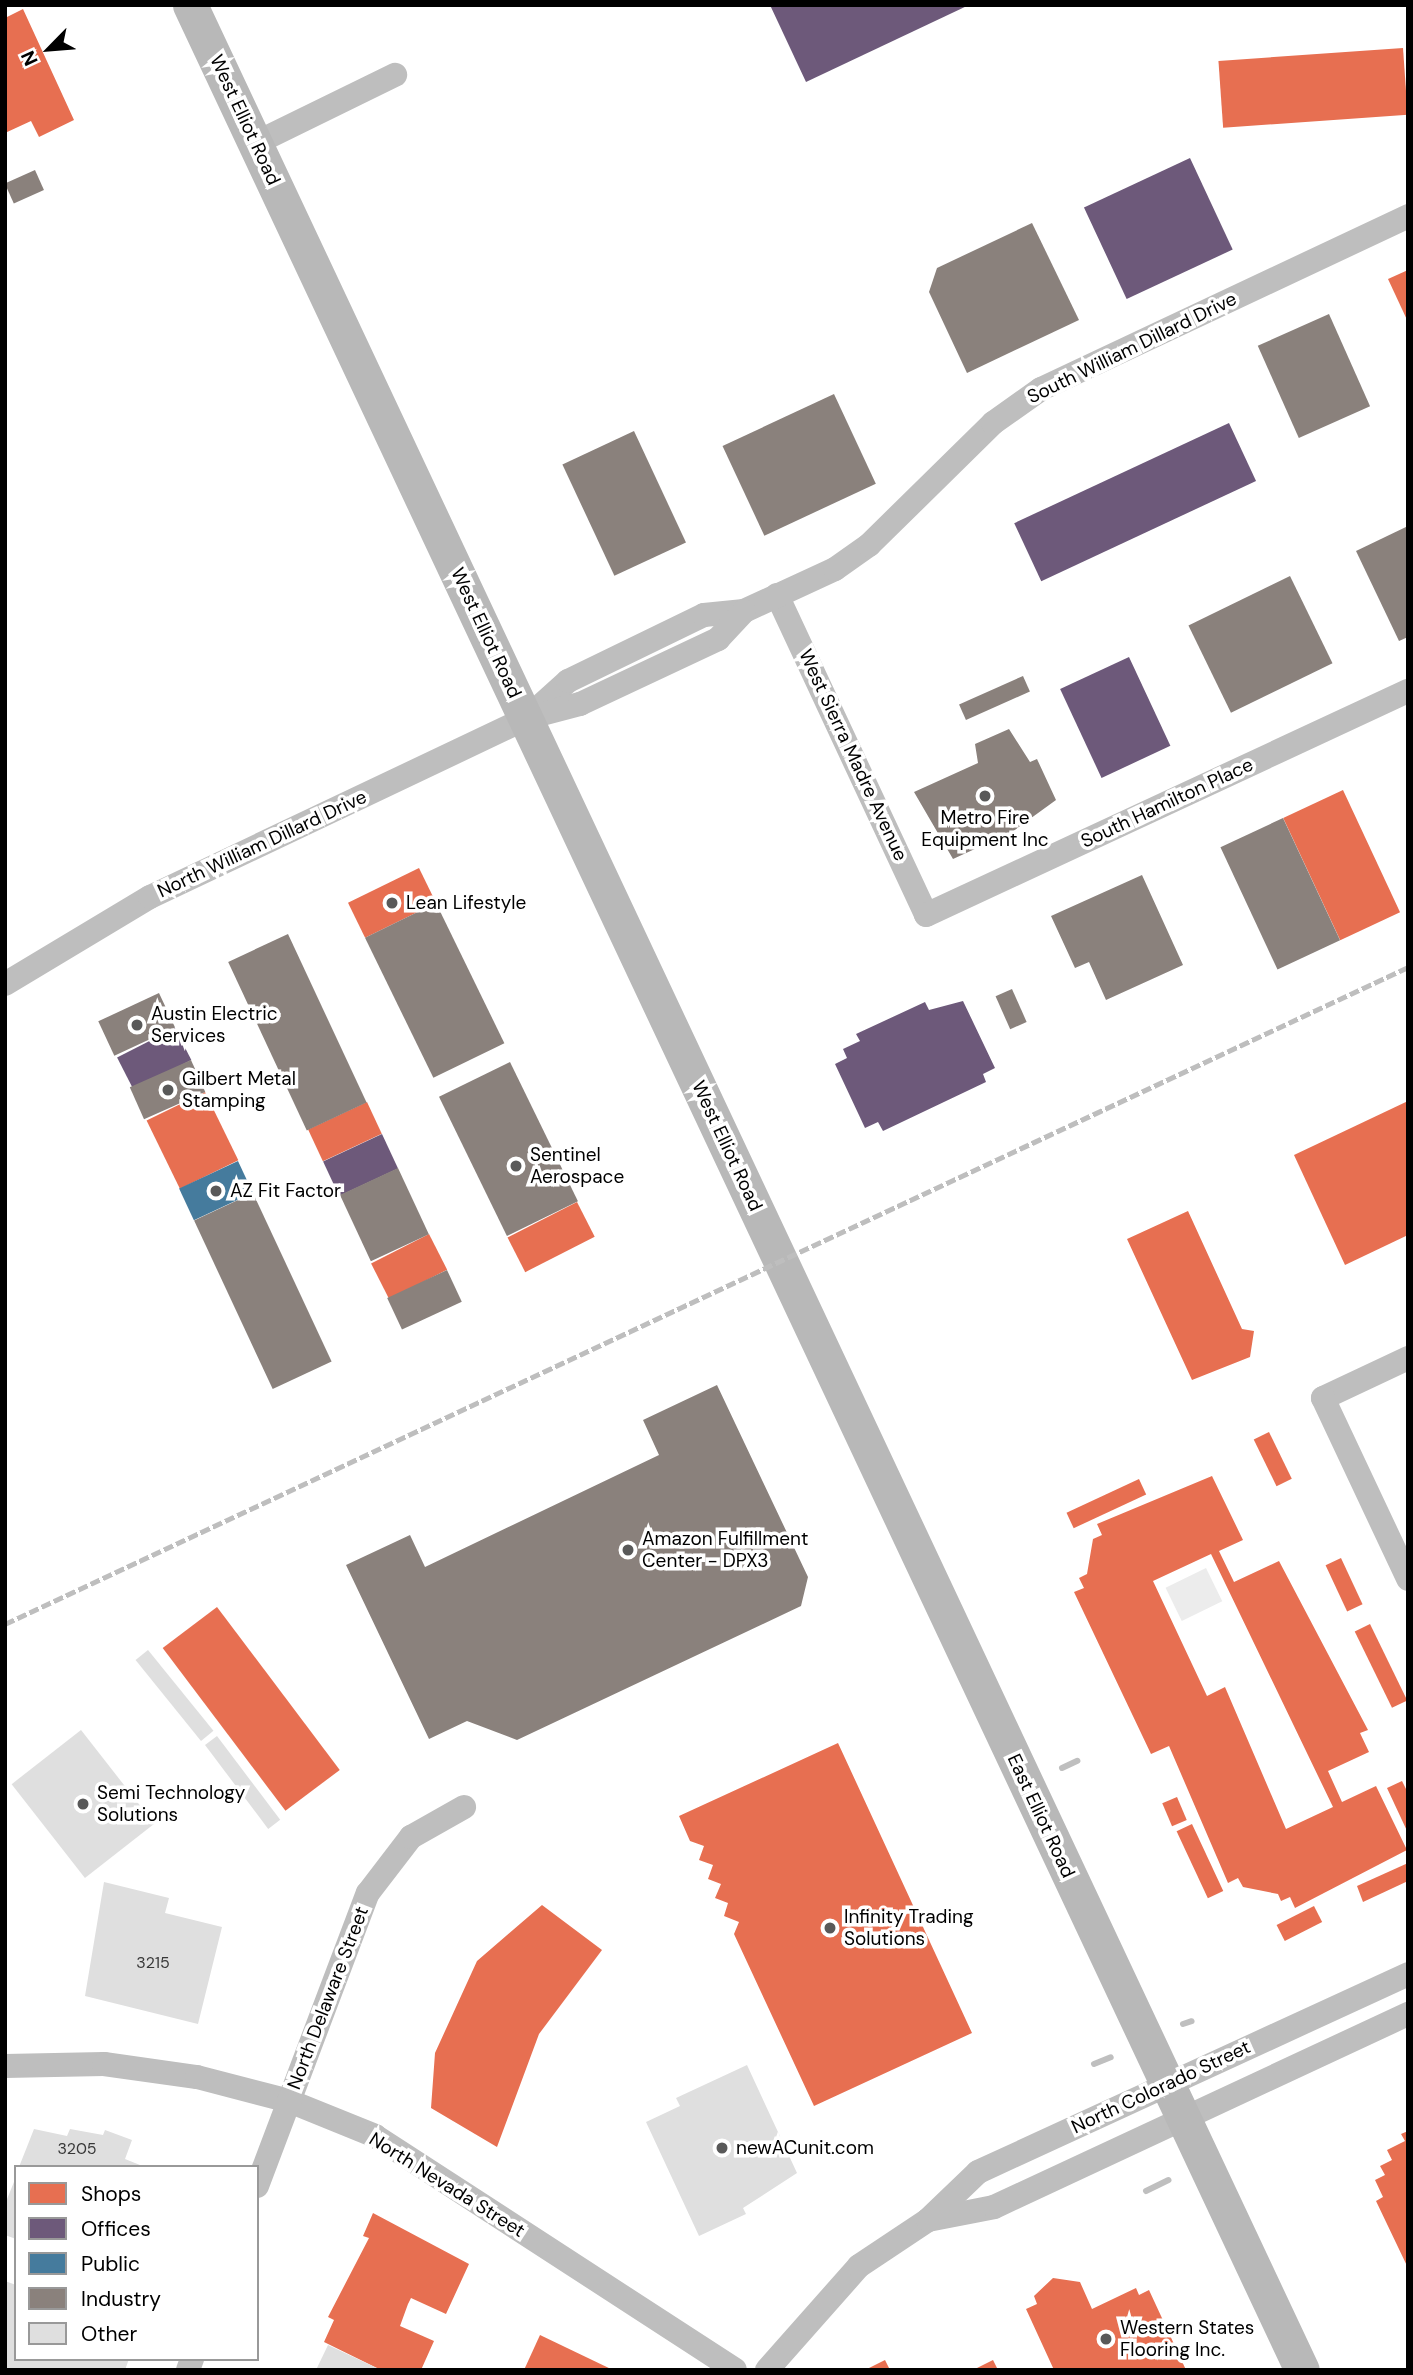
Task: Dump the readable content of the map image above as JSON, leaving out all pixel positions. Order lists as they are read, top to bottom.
{
  "streets": {
    "main road": ["West Elliot Road", "East Elliot Road"],
    "street": [
      "South William Dillard Drive",
      "West Sierra Madre Avenue",
      "South Hamilton Place",
      "North William Dillard Drive",
      "North Delaware Street",
      "North Colorado Street",
      "North Nevada Street"
    ]
  },
  "crossings": [
    ["West Elliot Road", "South William Dillard Drive"],
    ["West Elliot Road", "North William Dillard Drive"],
    ["West Elliot Road", "East Elliot Road"],
    ["South William Dillard Drive", "West Sierra Madre Avenue"],
    ["South William Dillard Drive", "North William Dillard Drive"],
    ["West Sierra Madre Avenue", "South Hamilton Place"],
    ["East Elliot Road", "North Colorado Street"],
    ["North Delaware Street", "North Nevada Street"]
  ],
  "places": [
    "Metro Fire Equipment Inc",
    "Lean Lifestyle",
    "Austin Electric Services",
    "Gilbert Metal Stamping",
    "Sentinel Aerospace",
    "AZ Fit Factor",
    "Amazon Fulfillment Center - DPX3",
    "Semi Technology Solutions",
    "Infinity Trading Solutions",
    "newACunit.com",
    "Western States Flooring Inc."
  ],
  "house_numbers": ["3215", "3205"],
  "legend": [
    "Shops",
    "Offices",
    "Public",
    "Industry",
    "Other"
  ],
  "north": "bottom left"
}
